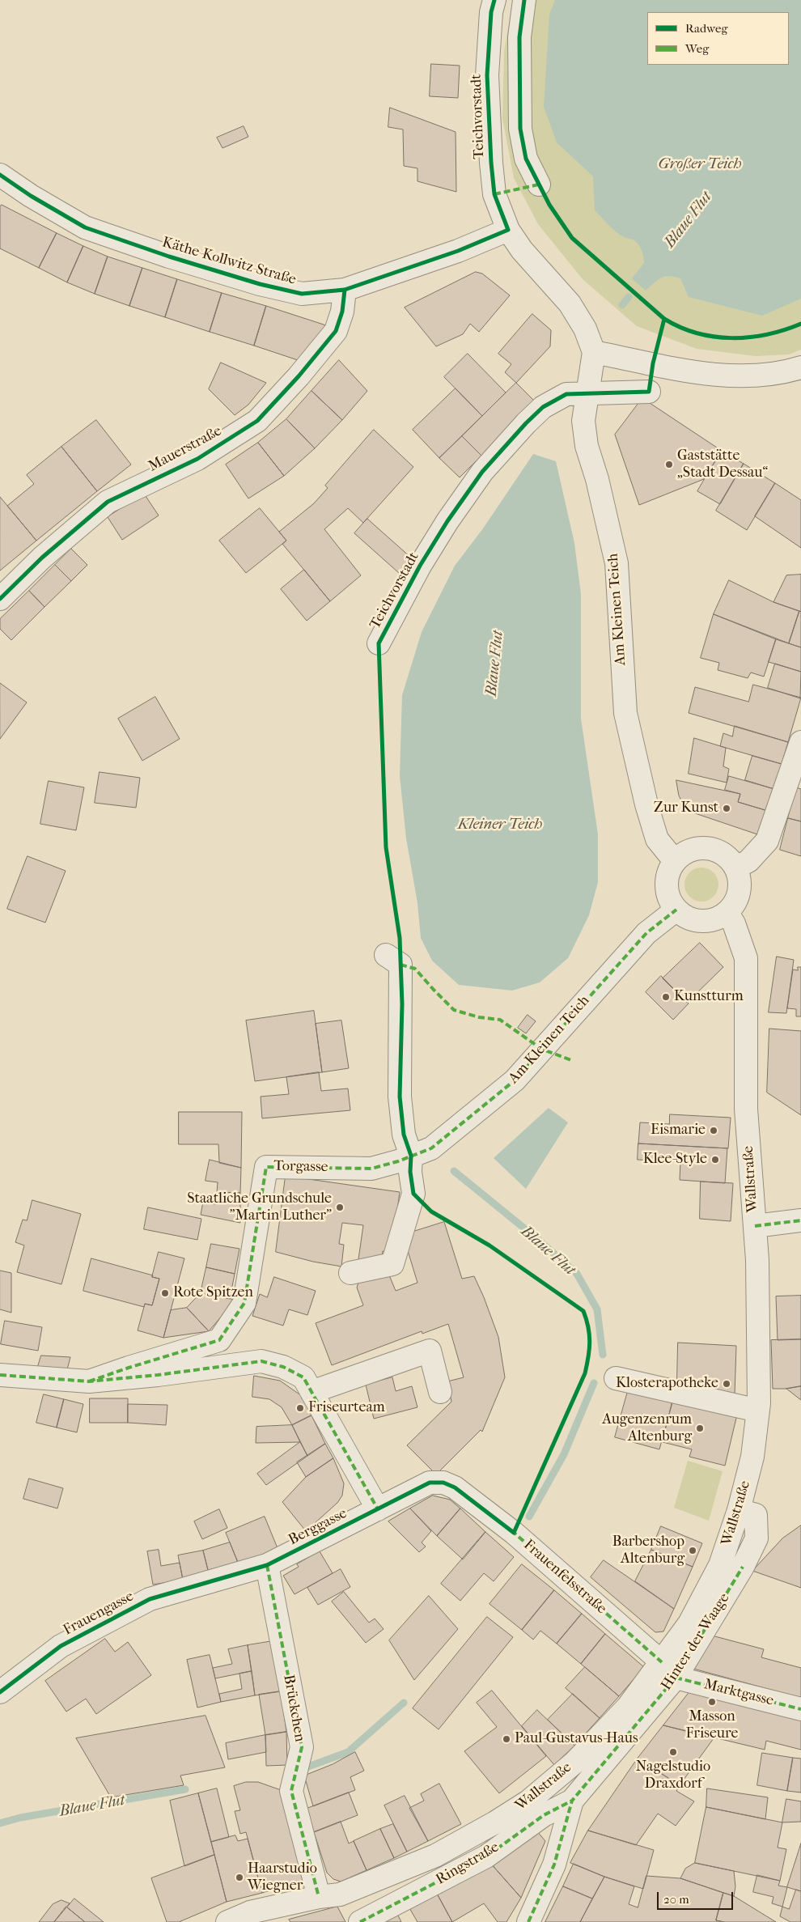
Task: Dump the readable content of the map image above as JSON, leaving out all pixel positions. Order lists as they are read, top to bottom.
{
  "streets": {
    "street": [
      "Teichvorstadt",
      "Käthe-Kollwitz-Straße",
      "Mauerstraße",
      "Am Kleinen Teich",
      "Torgasse",
      "Wallstraße",
      "Berggasse",
      "Frauenfelsstraße",
      "Frauengasse",
      "Hinter der Waage",
      "Marktgasse",
      "Brückchen",
      "Ringstraße"
    ]
  },
  "crossings": [
    ["Teichvorstadt", "Käthe-Kollwitz-Straße"],
    ["Teichvorstadt", "Am Kleinen Teich"],
    ["Käthe-Kollwitz-Straße", "Mauerstraße"],
    ["Am Kleinen Teich", "Torgasse"],
    ["Am Kleinen Teich", "Wallstraße"],
    ["Wallstraße", "Frauenfelsstraße"],
    ["Wallstraße", "Hinter der Waage"],
    ["Wallstraße", "Marktgasse"],
    ["Wallstraße", "Brückchen"],
    ["Berggasse", "Frauenfelsstraße"],
    ["Berggasse", "Frauengasse"],
    ["Berggasse", "Brückchen"],
    ["Frauenfelsstraße", "Hinter der Waage"],
    ["Frauenfelsstraße", "Marktgasse"],
    ["Frauengasse", "Brückchen"],
    ["Hinter der Waage", "Marktgasse"],
    ["Hinter der Waage", "Ringstraße"]
  ],
  "water": ["Großer Teich", "Blaue Flut", "Kleiner Teich"],
  "places": [
    "Gaststätte „Stadt Dessau“",
    "Zur Kunst",
    "Kunstturm",
    "Eismarie",
    "Klee-Style",
    "Staatliche Grundschule \"Martin Luther\"",
    "Rote Spitzen",
    "Klosterapotheke",
    "Friseurteam",
    "Augenzenrum Altenburg",
    "Barbershop Altenburg",
    "Masson Friseure",
    "Paul-Gustavus-Haus",
    "Nagelstudio Draxdorf",
    "Haarstudio Wiegner"
  ],
  "legend": ["Radweg", "Weg"],
  "scale_bar": "20 m"
}
